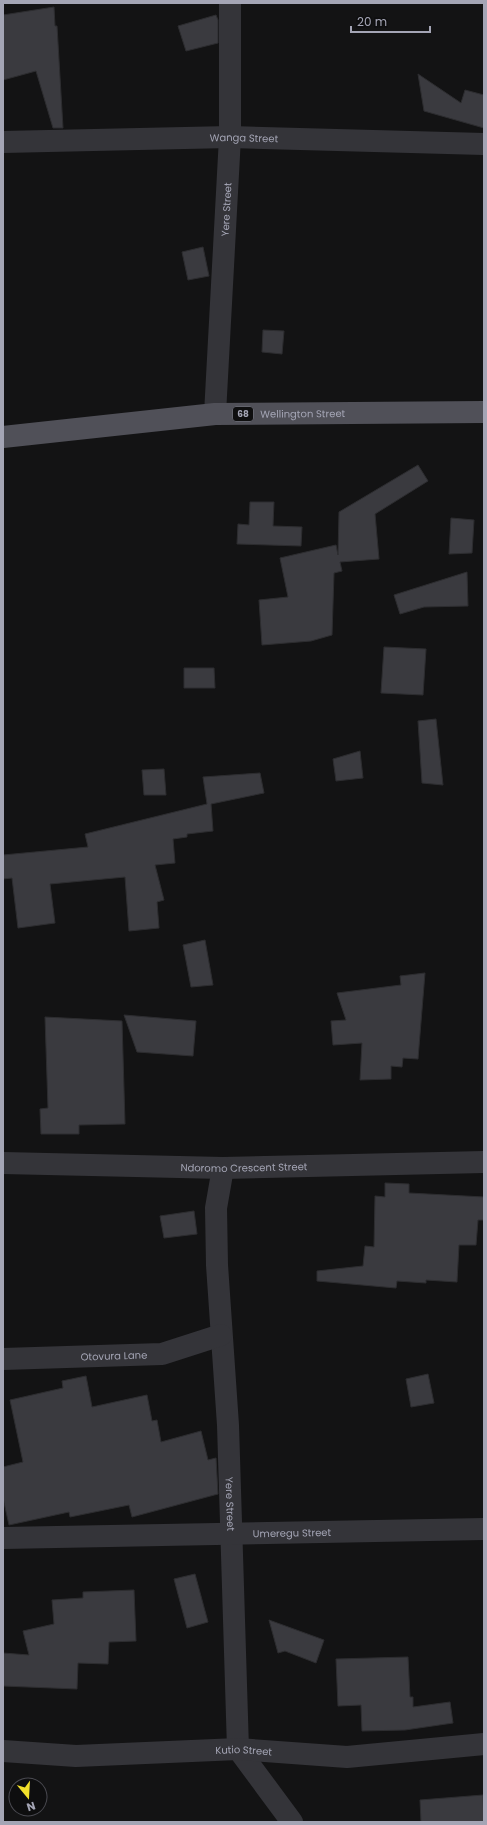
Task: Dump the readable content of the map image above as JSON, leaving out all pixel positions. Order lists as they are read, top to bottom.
{
  "streets": {
    "main road": ["68", "Wellington Street"],
    "street": [
      "Wanga Street",
      "Yere Street",
      "Ndoromo Crescent Street",
      "Otovura Lane",
      "Umeregu Street",
      "Kutio Street"
    ]
  },
  "crossings": [
    ["Wanga Street", "Yere Street"],
    ["Yere Street", "Wellington Street"],
    ["Yere Street", "Ndoromo Crescent Street"],
    ["Yere Street", "Otovura Lane"],
    ["Yere Street", "Umeregu Street"],
    ["Yere Street", "Kutio Street"]
  ],
  "scale_bar": "20 m",
  "north": "bottom"
}
